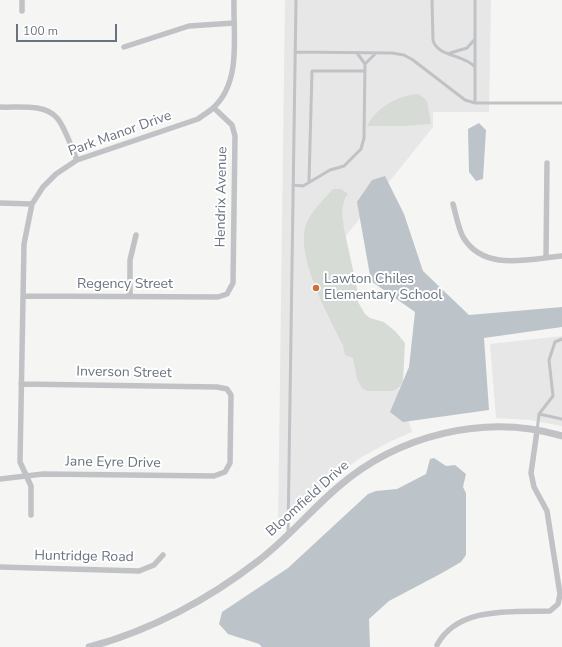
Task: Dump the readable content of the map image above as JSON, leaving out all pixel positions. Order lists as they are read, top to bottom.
{
  "streets": {
    "street": [
      "Park Manor Drive",
      "Hendrix Avenue",
      "Regency Street",
      "Inverson Street",
      "Jane Eyre Drive",
      "Bloomfield Drive",
      "Huntridge Road"
    ]
  },
  "crossings": [
    ["Park Manor Drive", "Hendrix Avenue"],
    ["Park Manor Drive", "Regency Street"],
    ["Park Manor Drive", "Inverson Street"],
    ["Park Manor Drive", "Jane Eyre Drive"],
    ["Hendrix Avenue", "Regency Street"],
    ["Inverson Street", "Jane Eyre Drive"]
  ],
  "places": ["Lawton Chiles Elementary School"],
  "scale_bar": "100 m"
}
